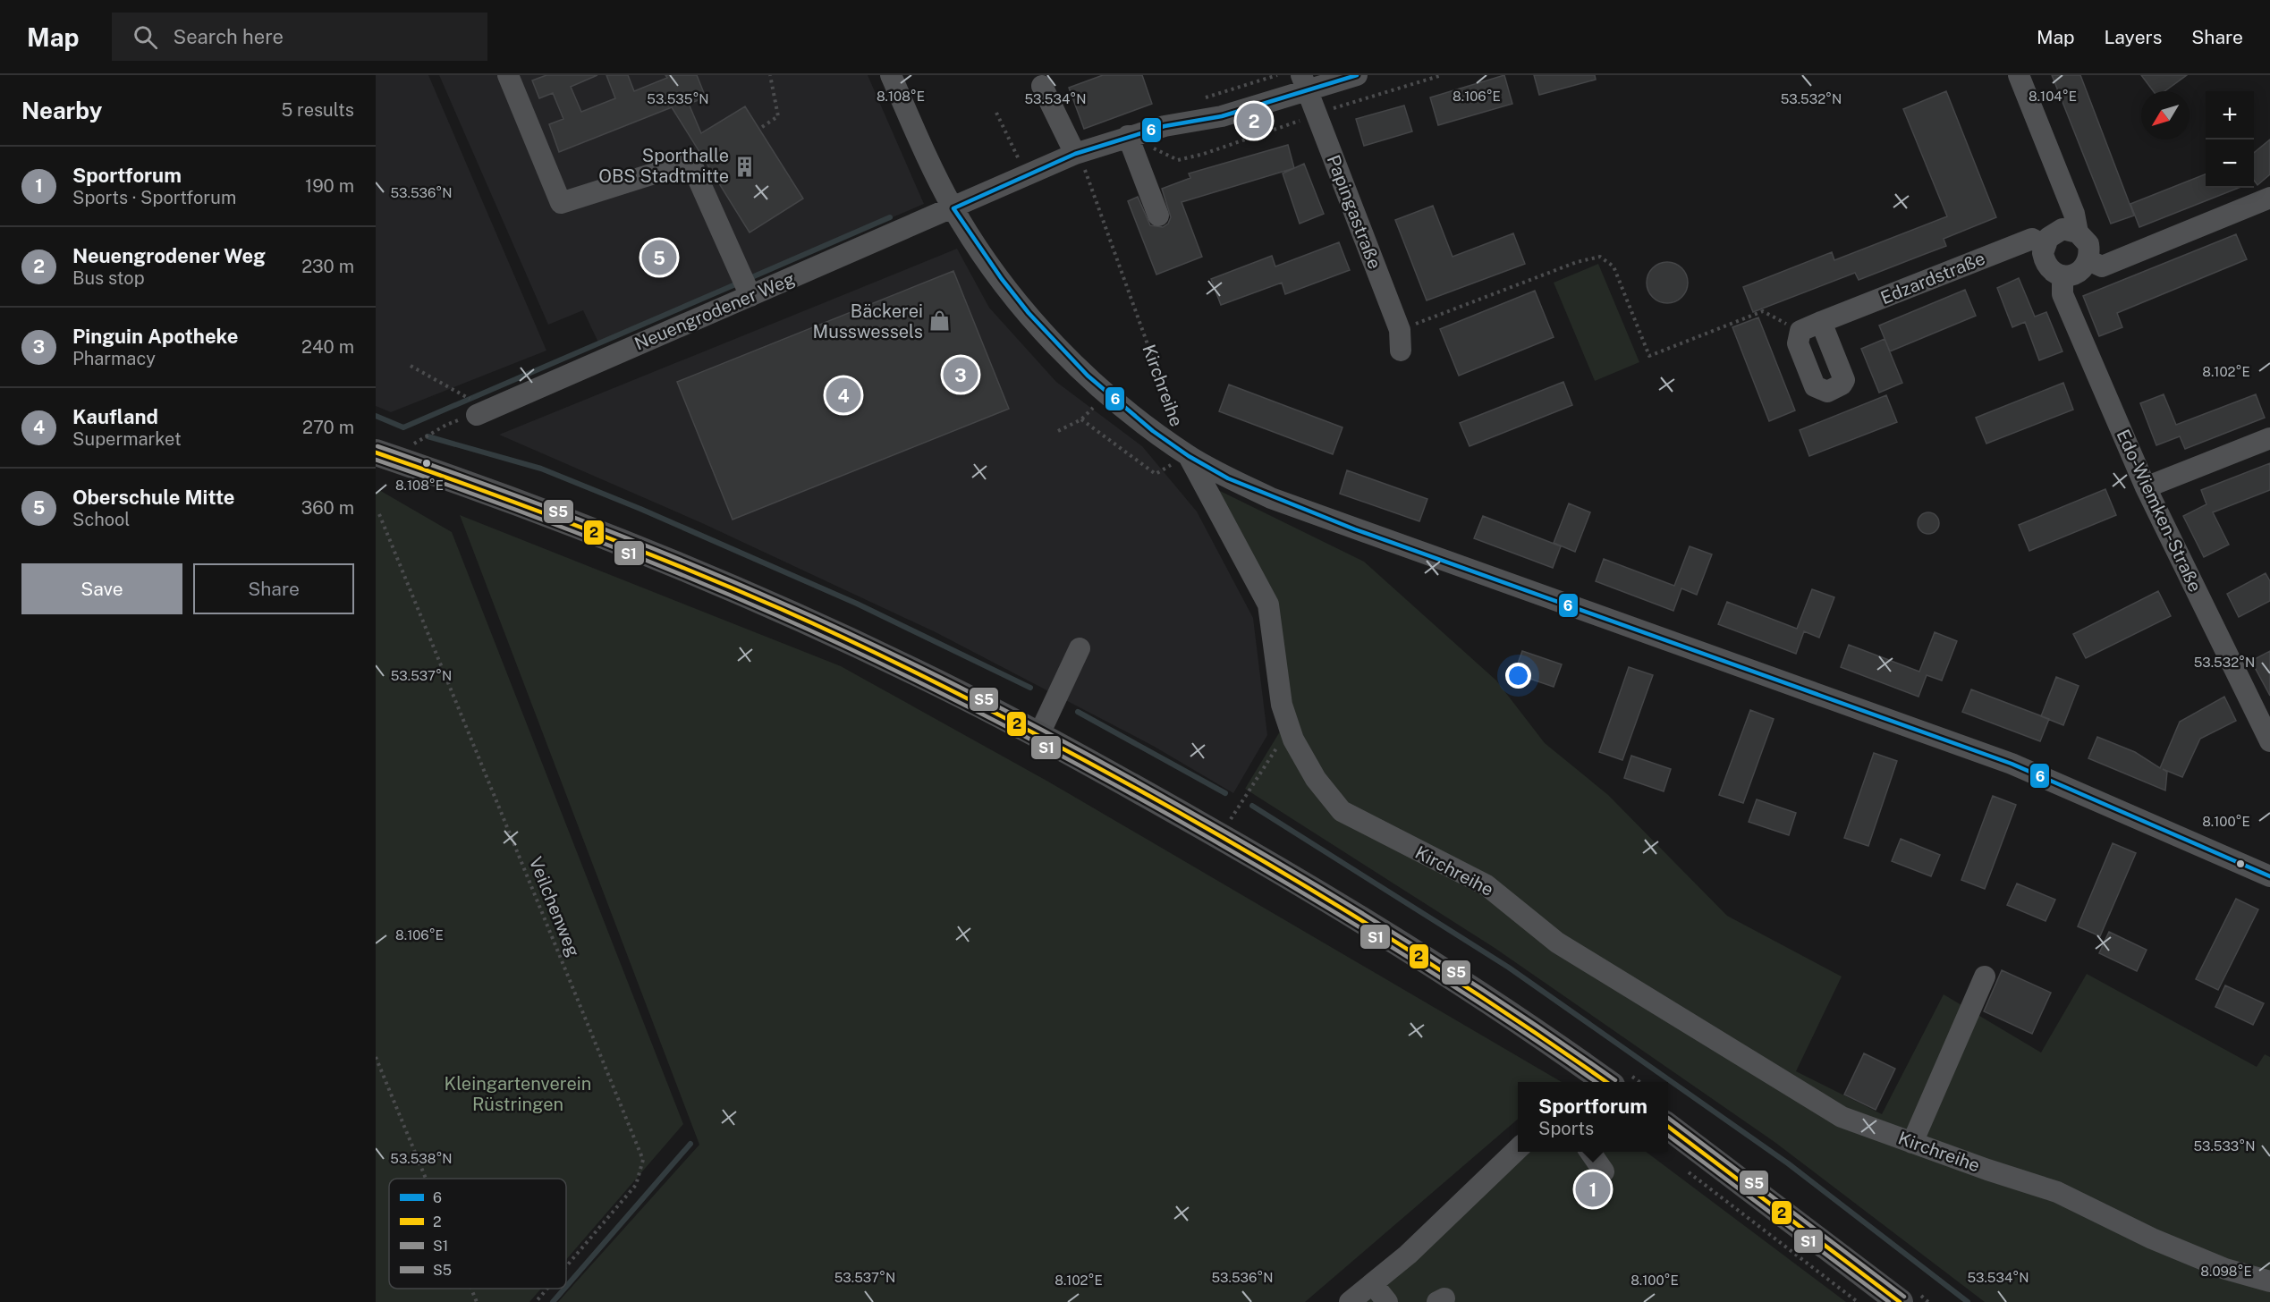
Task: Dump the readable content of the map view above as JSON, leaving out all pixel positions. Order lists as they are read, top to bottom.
{
  "streets": {
    "street": [
      "Papingastraße",
      "Edzardstraße",
      "Neuengrodener Weg",
      "Kirchreihe",
      "Edo-Wiemken-Straße"
    ],
    "path": ["Veilchenweg"]
  },
  "crossings": [
    ["Papingastraße", "Neuengrodener Weg"],
    ["Edzardstraße", "Edo-Wiemken-Straße"],
    ["Neuengrodener Weg", "Kirchreihe"]
  ],
  "parks": ["Kleingartenverein Rüstringen"],
  "places": {
    "building": ["Sporthalle OBS Stadtmitte"],
    "shop": ["Bäckerei Musswessels"]
  },
  "lines": [
    "transit line 6",
    "transit line S5",
    "transit line 2",
    "transit line S1"
  ],
  "legend": [
    "6",
    "2",
    "S1",
    "S5"
  ],
  "north": "bottom left",
  "page": {
    "header": "Map",
    "search": "Search here",
    "nav": ["Map", "Layers", "Share"],
    "heading": ["Nearby", "5 results"],
    "map_buttons": ["+", "−"],
    "pins": [
      "2",
      "5",
      "3",
      "4",
      "1"
    ],
    "list": [
      {
        "mark": "1",
        "name": "Sportforum",
        "note": "Sports · Sportforum",
        "value": "190 m"
      },
      {
        "mark": "2",
        "name": "Neuengrodener Weg",
        "note": "Bus stop",
        "value": "230 m"
      },
      {
        "mark": "3",
        "name": "Pinguin Apotheke",
        "note": "Pharmacy",
        "value": "240 m"
      },
      {
        "mark": "4",
        "name": "Kaufland",
        "note": "Supermarket",
        "value": "270 m"
      },
      {
        "mark": "5",
        "name": "Oberschule Mitte",
        "note": "School",
        "value": "360 m"
      }
    ],
    "buttons": ["Save", "Share"],
    "popup": ["Sportforum", "Sports"]
  },
  "coordinates": [
    "8.108°E",
    "8.106°E",
    "8.104°E",
    "53.535°N",
    "53.534°N",
    "53.532°N",
    "53.536°N",
    "8.102°E",
    "53.537°N",
    "8.100°E",
    "53.533°N",
    "53.538°N",
    "8.098°E"
  ]
}
